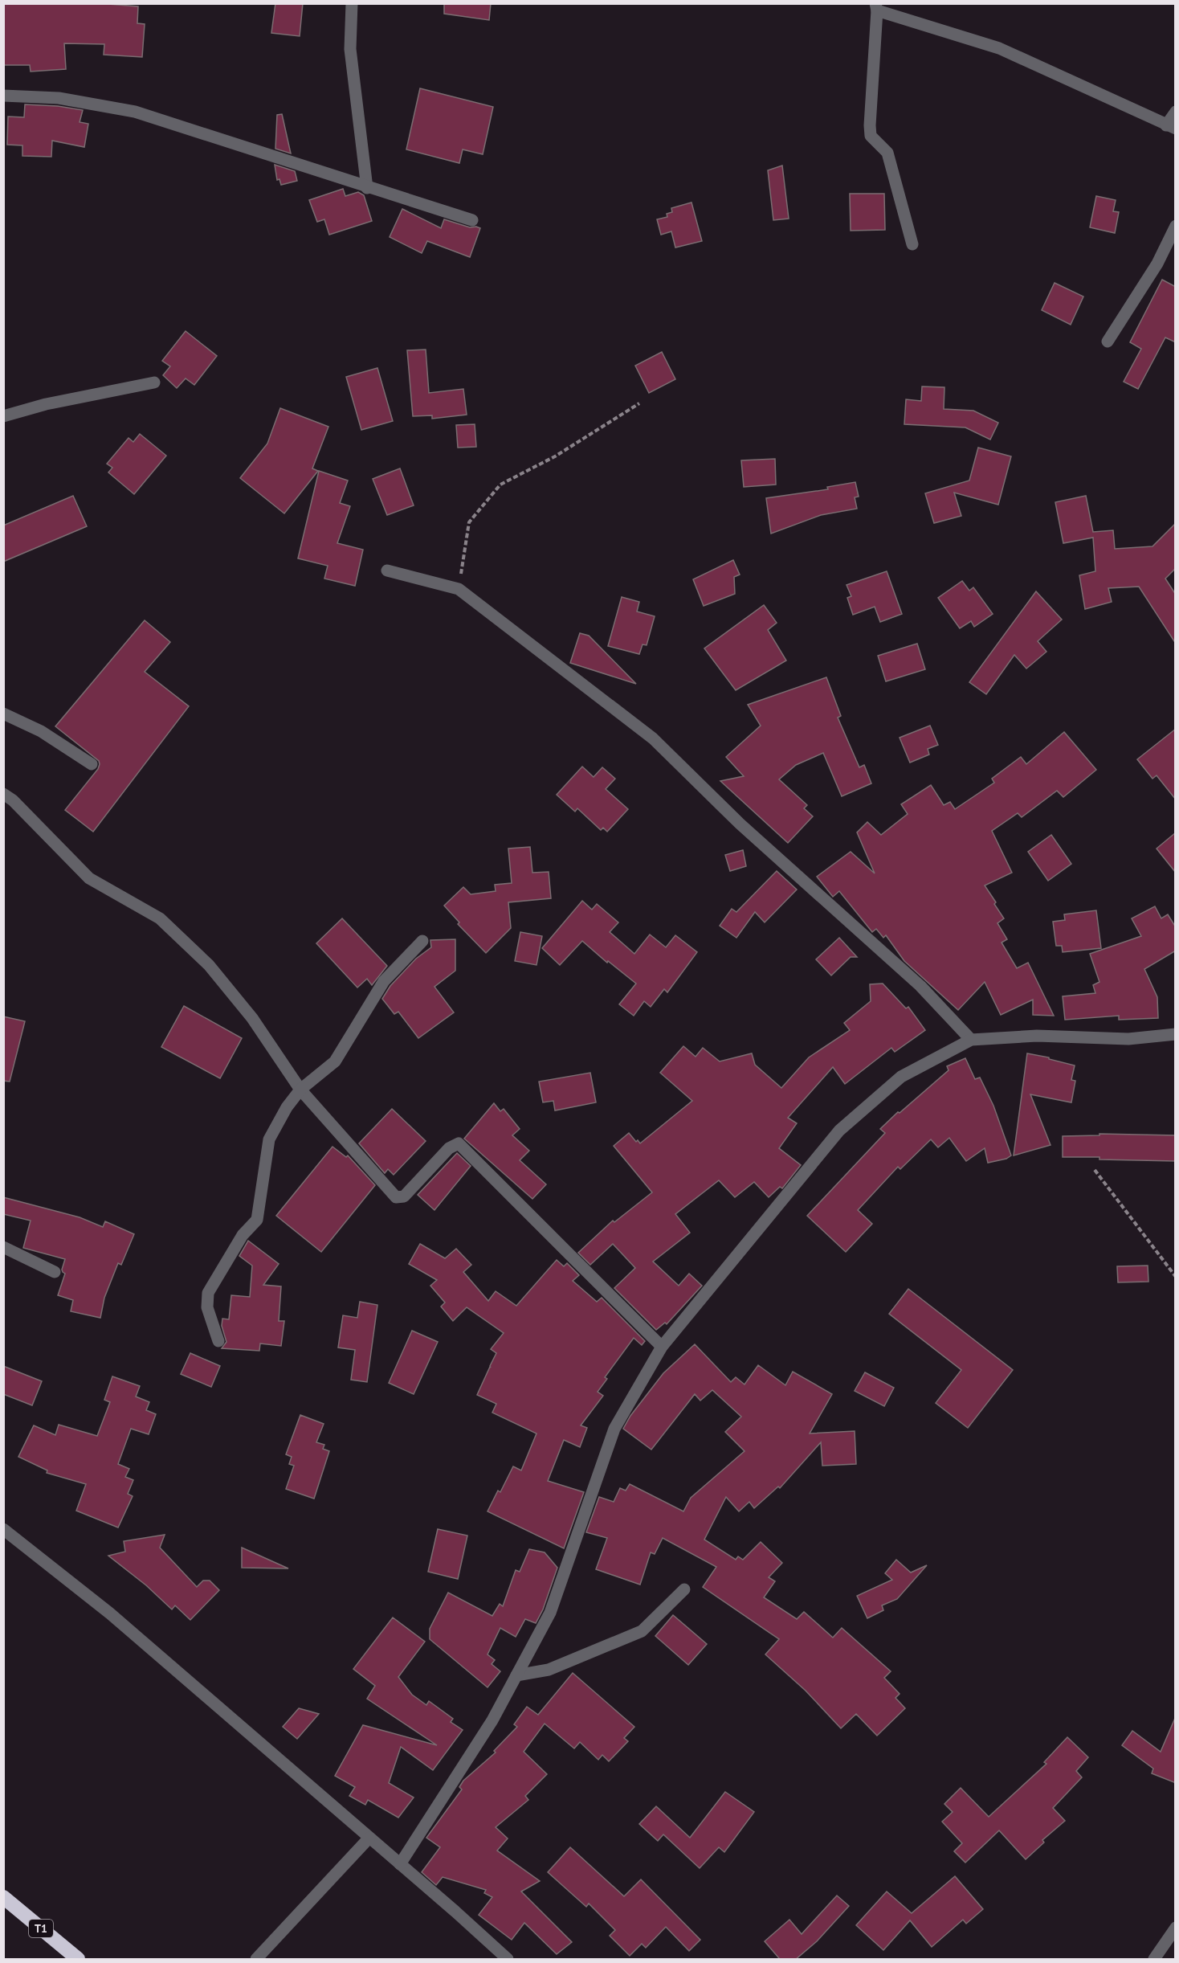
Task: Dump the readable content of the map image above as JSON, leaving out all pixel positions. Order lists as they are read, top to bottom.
{
  "streets": {
    "highway": ["T1"]
  }
}
